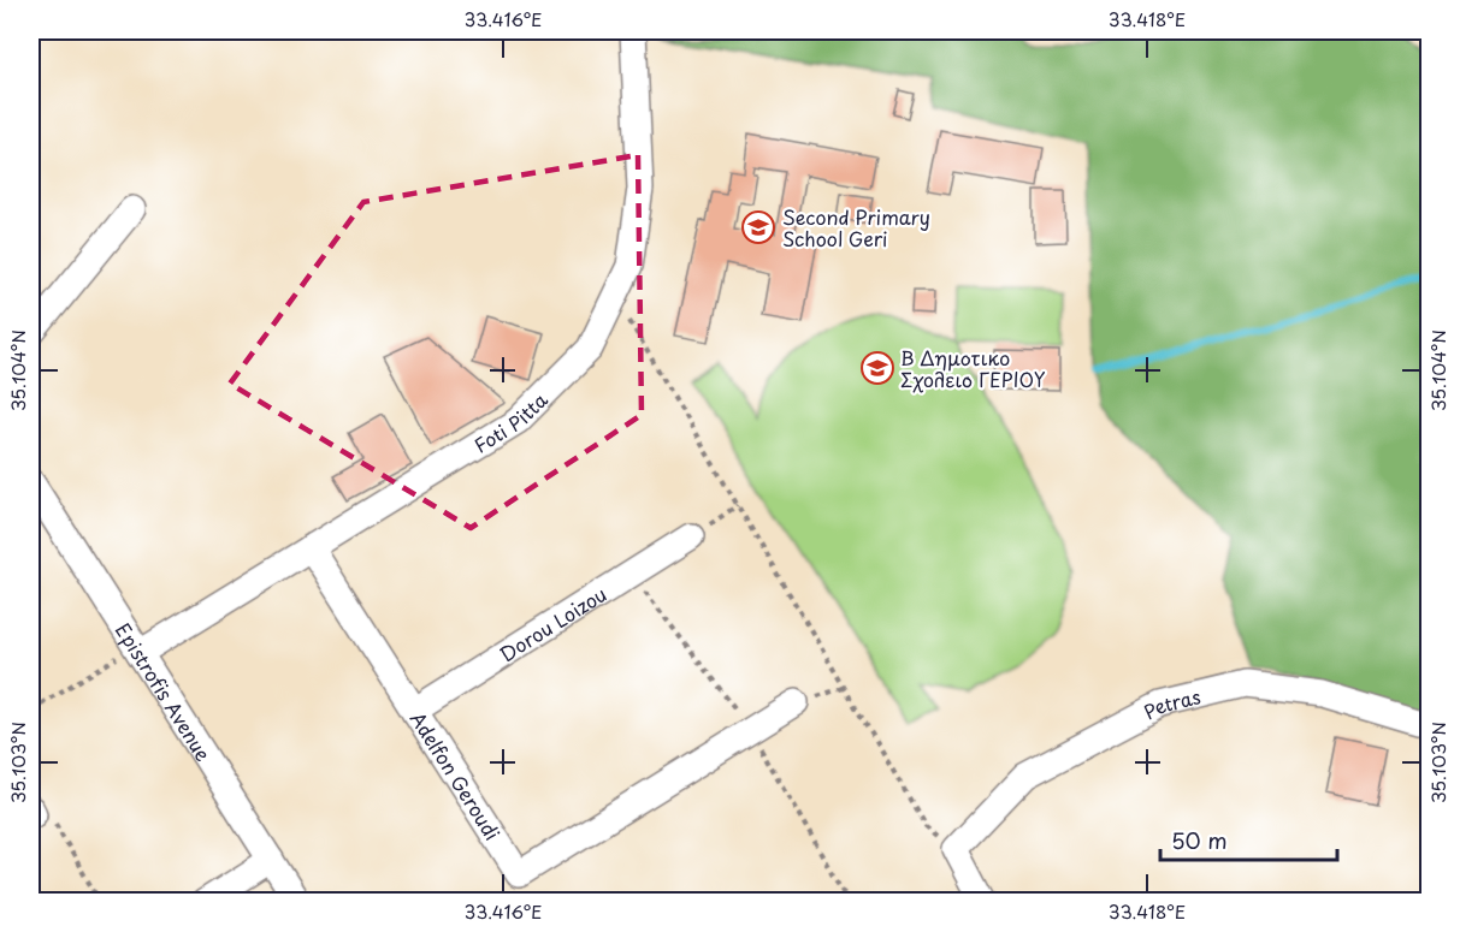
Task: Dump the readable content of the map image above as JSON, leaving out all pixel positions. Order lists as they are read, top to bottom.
{
  "streets": {
    "street": [
      "Foti Pitta",
      "Dorou Loizou",
      "Epistrofis Avenue",
      "Petras",
      "Adelfon Geroudi"
    ]
  },
  "crossings": [
    ["Foti Pitta", "Epistrofis Avenue"],
    ["Foti Pitta", "Adelfon Geroudi"],
    ["Dorou Loizou", "Adelfon Geroudi"]
  ],
  "places": {
    "school or university": ["Second Primary School Geri", "Β Δημοτικο Σχολειο ΓΕΡΙΟΥ"]
  },
  "scale_bar": "50 m",
  "coordinates": [
    "33.416°E",
    "33.418°E",
    "35.104°N",
    "35.103°N"
  ]
}
